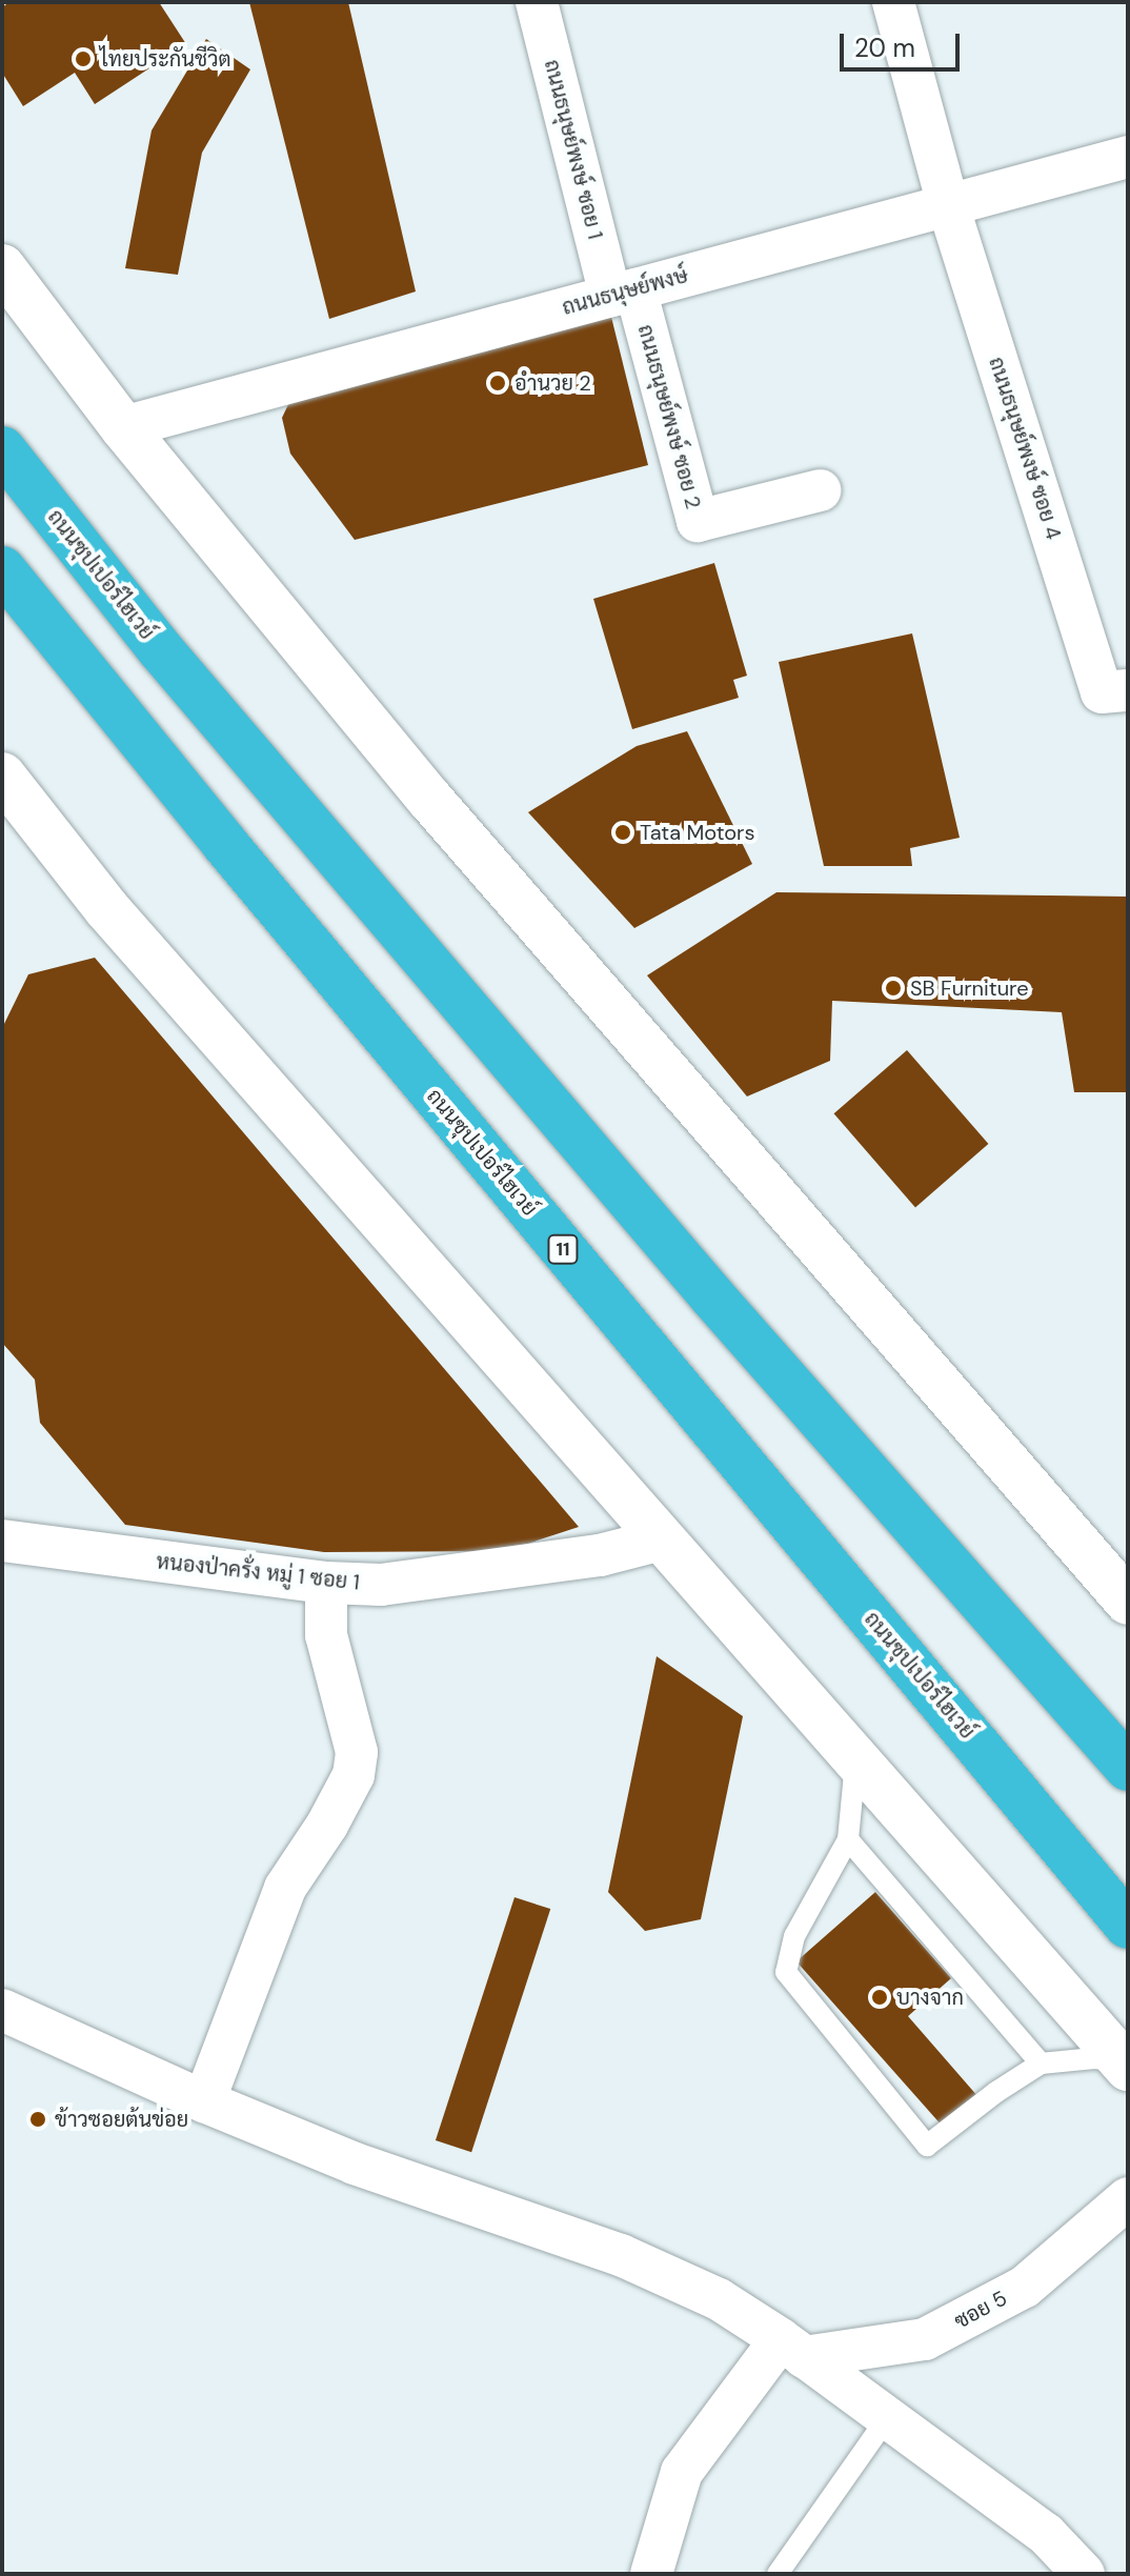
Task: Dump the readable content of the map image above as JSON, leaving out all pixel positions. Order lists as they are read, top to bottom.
{
  "streets": {
    "highway": ["ถนนซุปเปอร์ไฮเวย์", "11"],
    "street": [
      "ถนนธนุษย์พงษ์ ซอย 1",
      "ถนนธนุษย์พงษ์",
      "ถนนธนุษย์พงษ์ ซอย 2",
      "ถนนธนุษย์พงษ์ ซอย 4",
      "หนองป่าครั่ง หมู่ 1 ซอย 1",
      "ซอย 5"
    ]
  },
  "crossings": [
    ["ถนนธนุษย์พงษ์ ซอย 1", "ถนนธนุษย์พงษ์"],
    ["ถนนธนุษย์พงษ์ ซอย 1", "ถนนธนุษย์พงษ์ ซอย 2"],
    ["ถนนธนุษย์พงษ์", "ถนนธนุษย์พงษ์ ซอย 2"],
    ["ถนนธนุษย์พงษ์", "ถนนธนุษย์พงษ์ ซอย 4"]
  ],
  "places": [
    "ไทยประกันชีวิต",
    "อำนวย 2",
    "Tata Motors",
    "SB Furniture",
    "บางจาก",
    "ข้าวซอยต้นข่อย"
  ],
  "scale_bar": "20 m"
}
